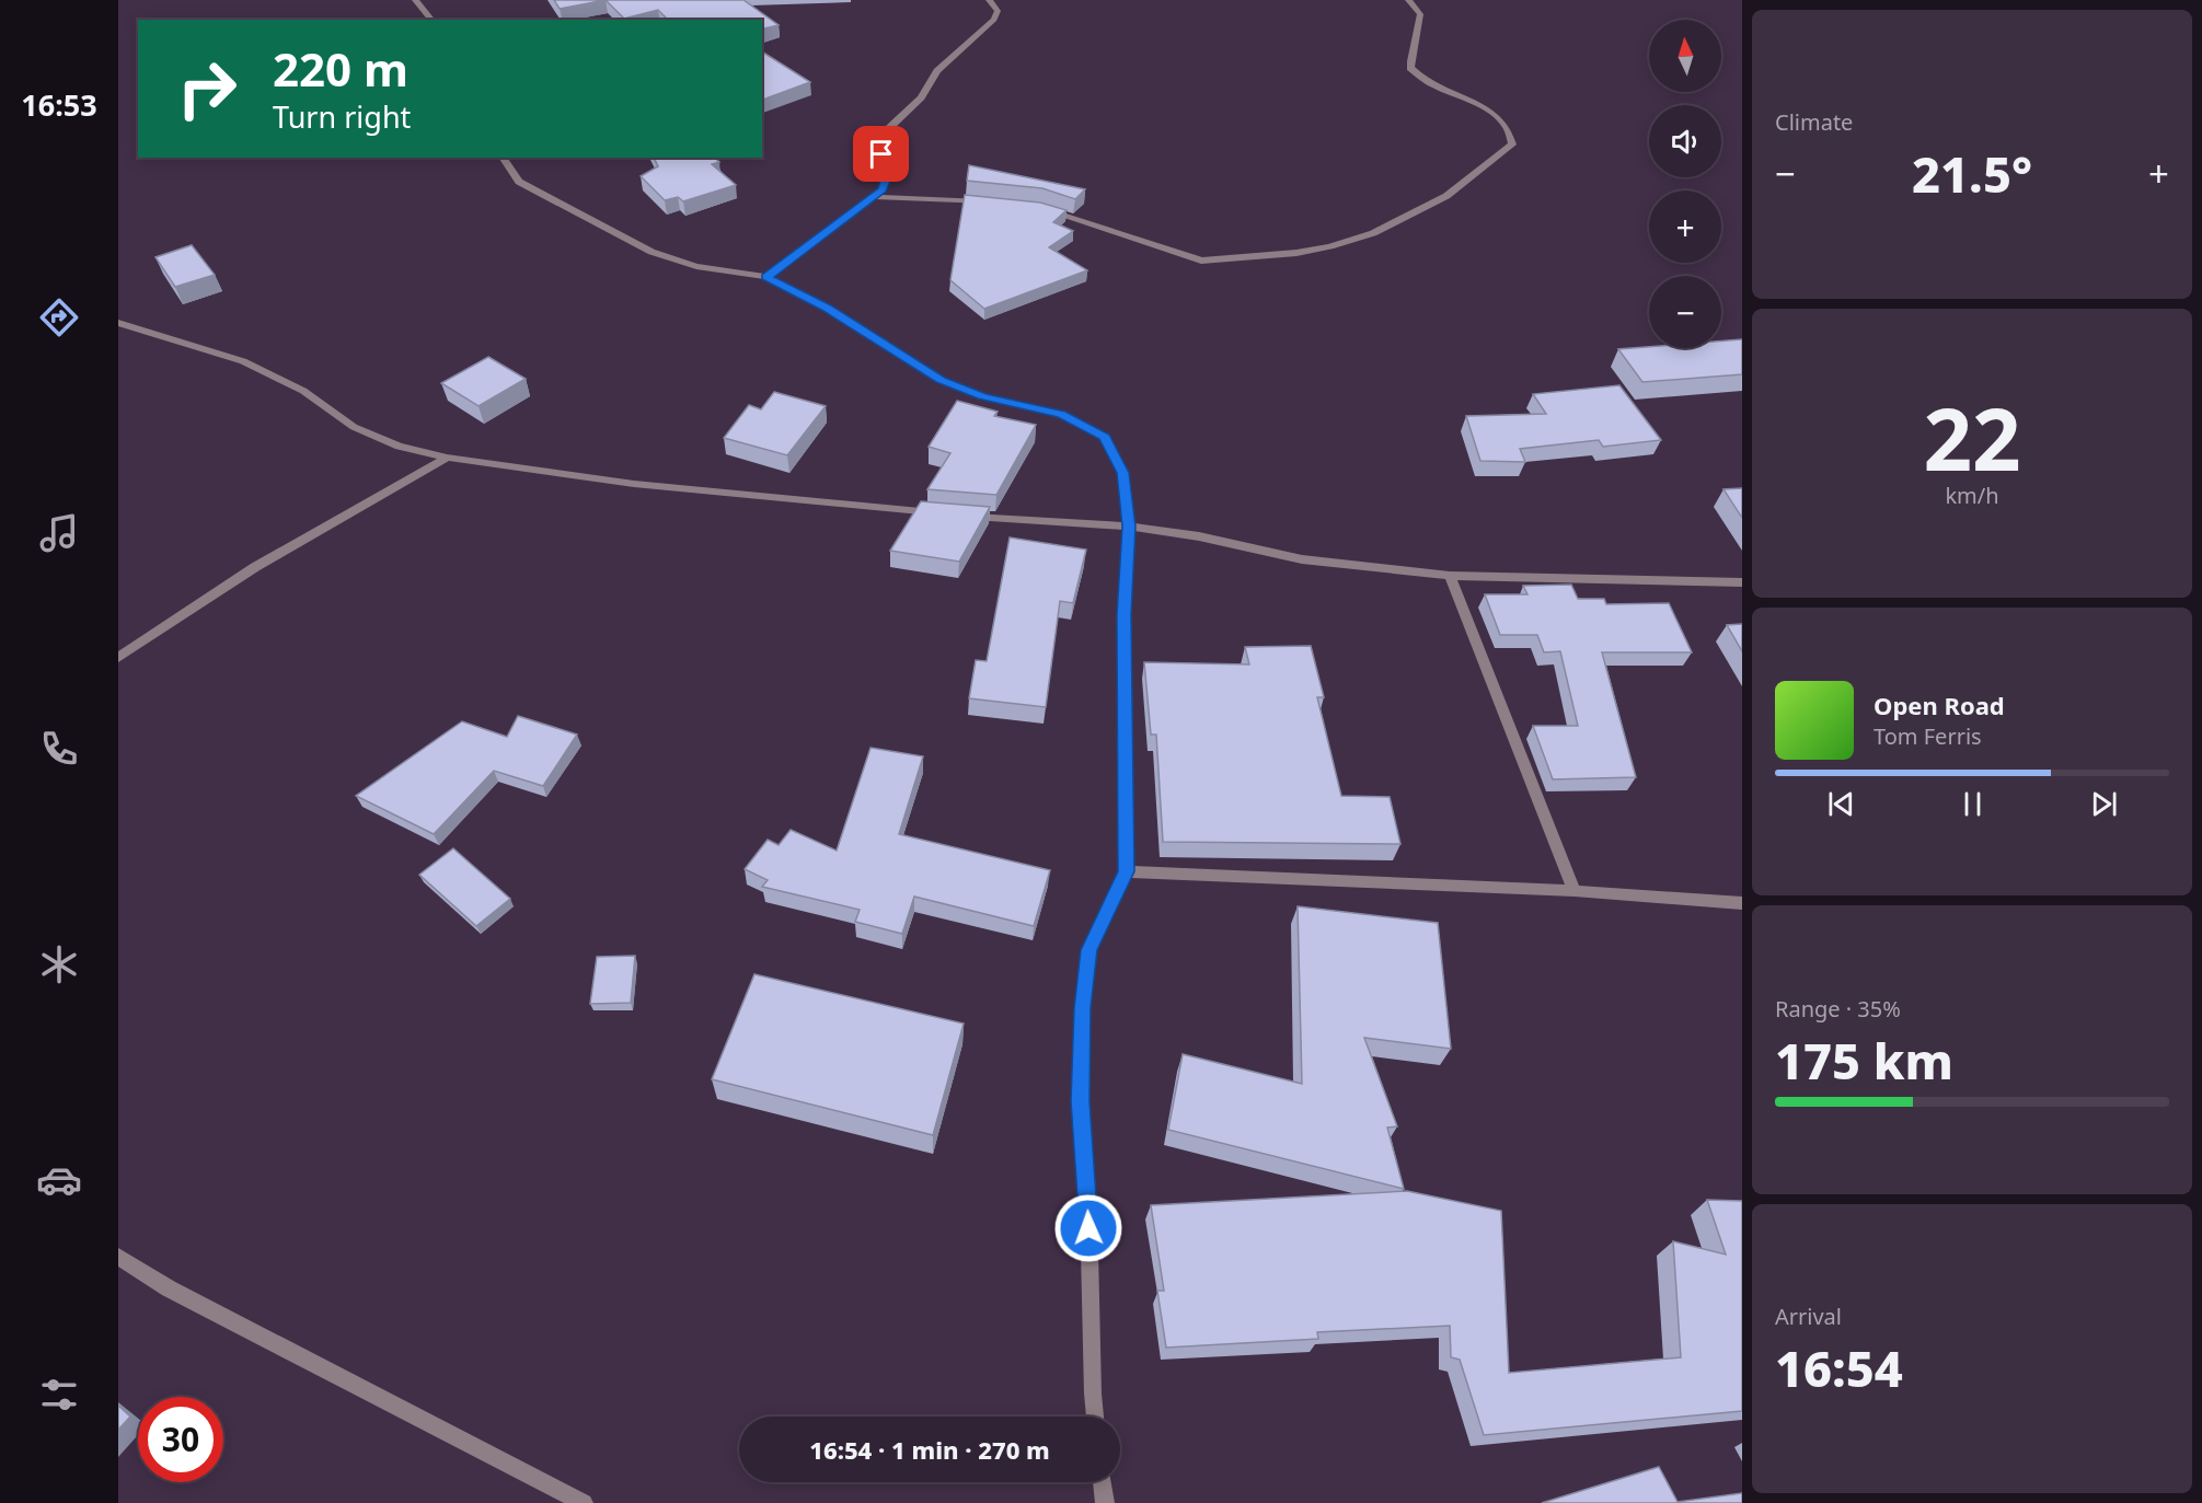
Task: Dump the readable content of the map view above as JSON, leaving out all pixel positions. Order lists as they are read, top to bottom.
{
  "north": "top",
  "page": {
    "tabs": "16:53",
    "tile": [
      "Climate",
      ["22", "km/h"],
      ["Range · 35%", "175 km"],
      ["Arrival", "16:54"]
    ],
    "map_buttons": ["+", "−"],
    "turn": ["220 m", "Turn right"],
    "heat": ["−", "21.5°", "+"],
    "song": ["Open Road", "Tom Ferris"],
    "limit": "30",
    "trip": "16:54 · 1 min · 270 m"
  }
}
